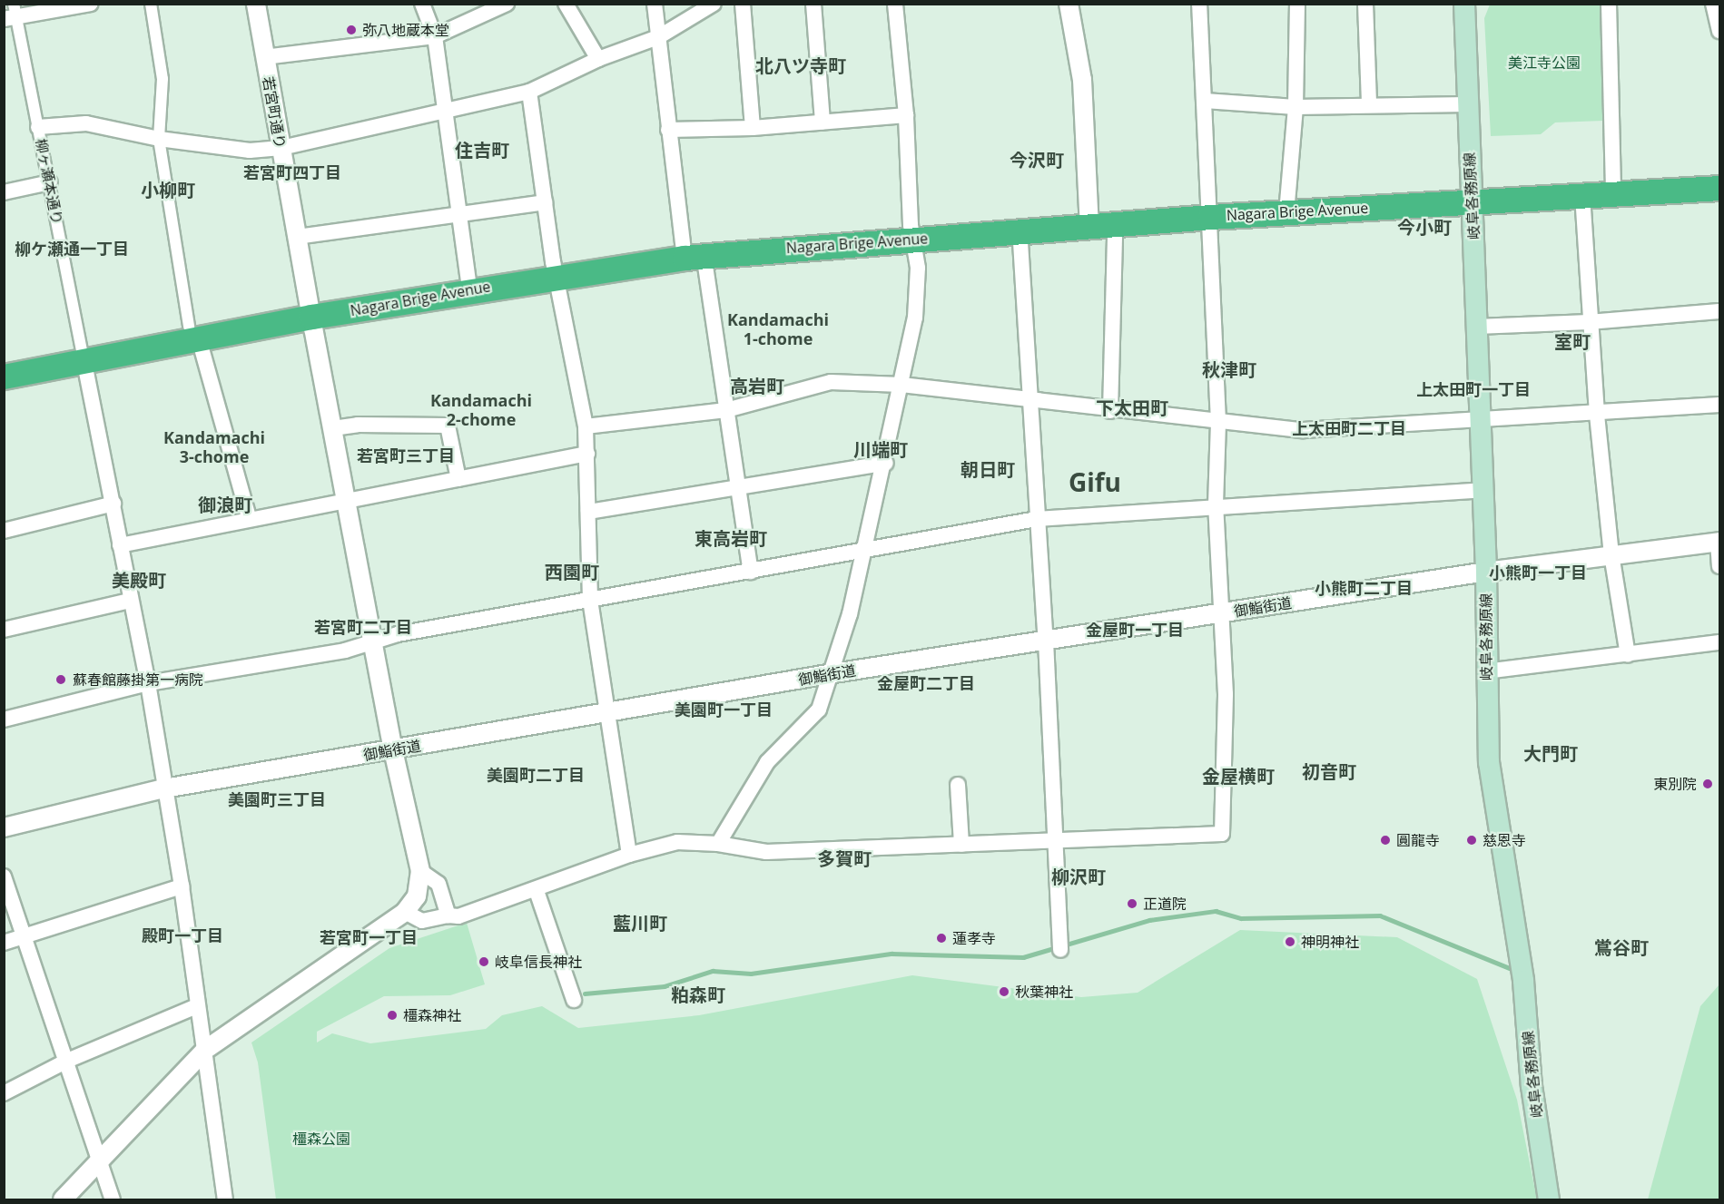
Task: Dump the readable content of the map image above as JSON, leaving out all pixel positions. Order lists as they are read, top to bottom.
{
  "streets": {
    "highway": ["Nagara Brige Avenue"],
    "main road": ["岐阜各務原線"],
    "street": ["若宮町通り", "柳ヶ瀬本通り", "御鮨街道"]
  },
  "crossings": [
    ["若宮町通り", "Nagara Brige Avenue"],
    ["若宮町通り", "御鮨街道"],
    ["柳ヶ瀬本通り", "Nagara Brige Avenue"],
    ["岐阜各務原線", "Nagara Brige Avenue"],
    ["岐阜各務原線", "御鮨街道"]
  ],
  "districts": [
    "北八ツ寺町",
    "住吉町",
    "今沢町",
    "若宮町四丁目",
    "小柳町",
    "今小町",
    "柳ケ瀬通一丁目",
    "Kandamachi 1-chome",
    "室町",
    "秋津町",
    "高岩町",
    "上太田町一丁目",
    "Kandamachi 2-chome",
    "下太田町",
    "上太田町二丁目",
    "Kandamachi 3-chome",
    "川端町",
    "若宮町三丁目",
    "朝日町",
    "Gifu",
    "御浪町",
    "東高岩町",
    "西園町",
    "小熊町一丁目",
    "美殿町",
    "小熊町二丁目",
    "若宮町二丁目",
    "金屋町一丁目",
    "金屋町二丁目",
    "美園町一丁目",
    "大門町",
    "初音町",
    "美園町二丁目",
    "金屋横町",
    "美園町三丁目",
    "多賀町",
    "柳沢町",
    "藍川町",
    "殿町一丁目",
    "若宮町一丁目",
    "鴬谷町",
    "粕森町"
  ],
  "parks": ["美江寺公園", "橿森公園"],
  "places": [
    "弥八地蔵本堂",
    "蘇春館藤掛第一病院",
    "東別院",
    "圓龍寺",
    "慈恩寺",
    "正道院",
    "蓮孝寺",
    "神明神社",
    "岐阜信長神社",
    "秋葉神社",
    "橿森神社"
  ]
}
